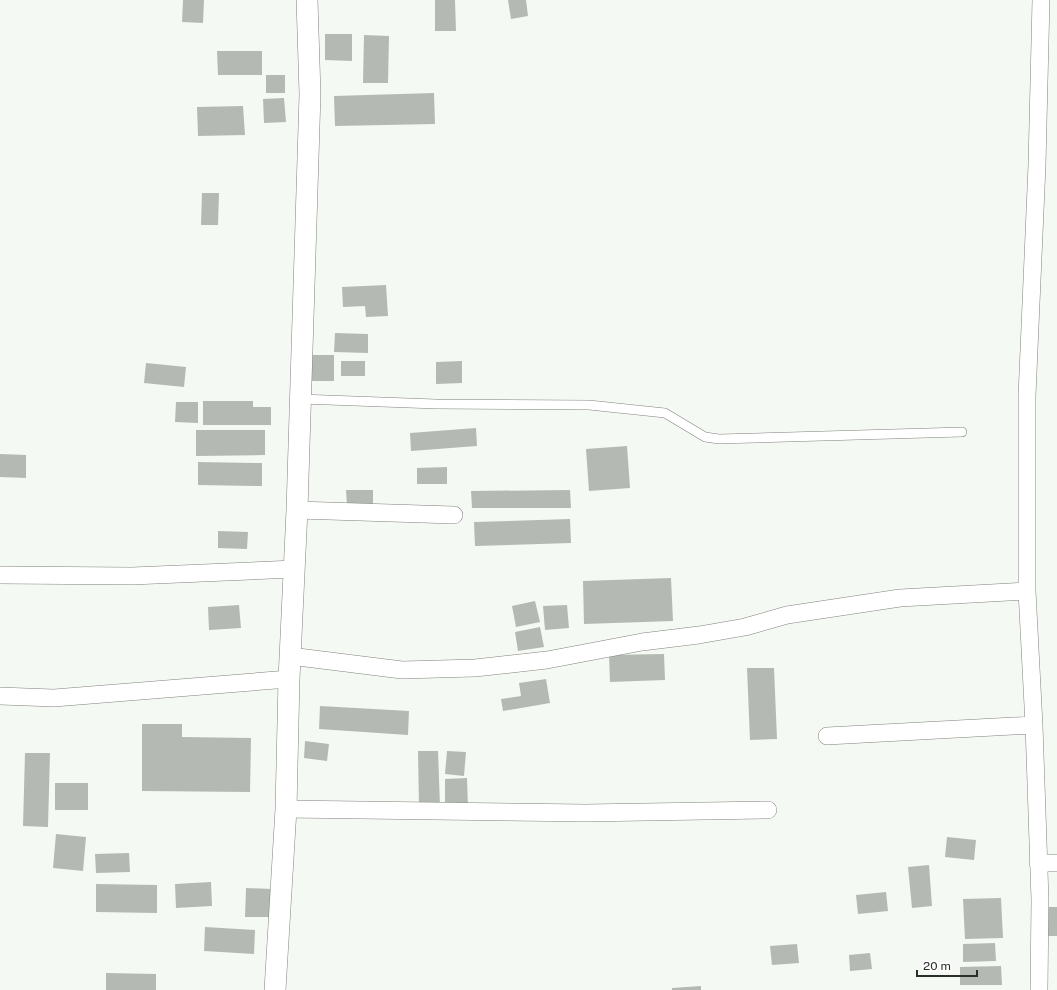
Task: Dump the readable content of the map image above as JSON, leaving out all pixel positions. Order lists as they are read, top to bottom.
{
  "scale_bar": "20 m"
}
